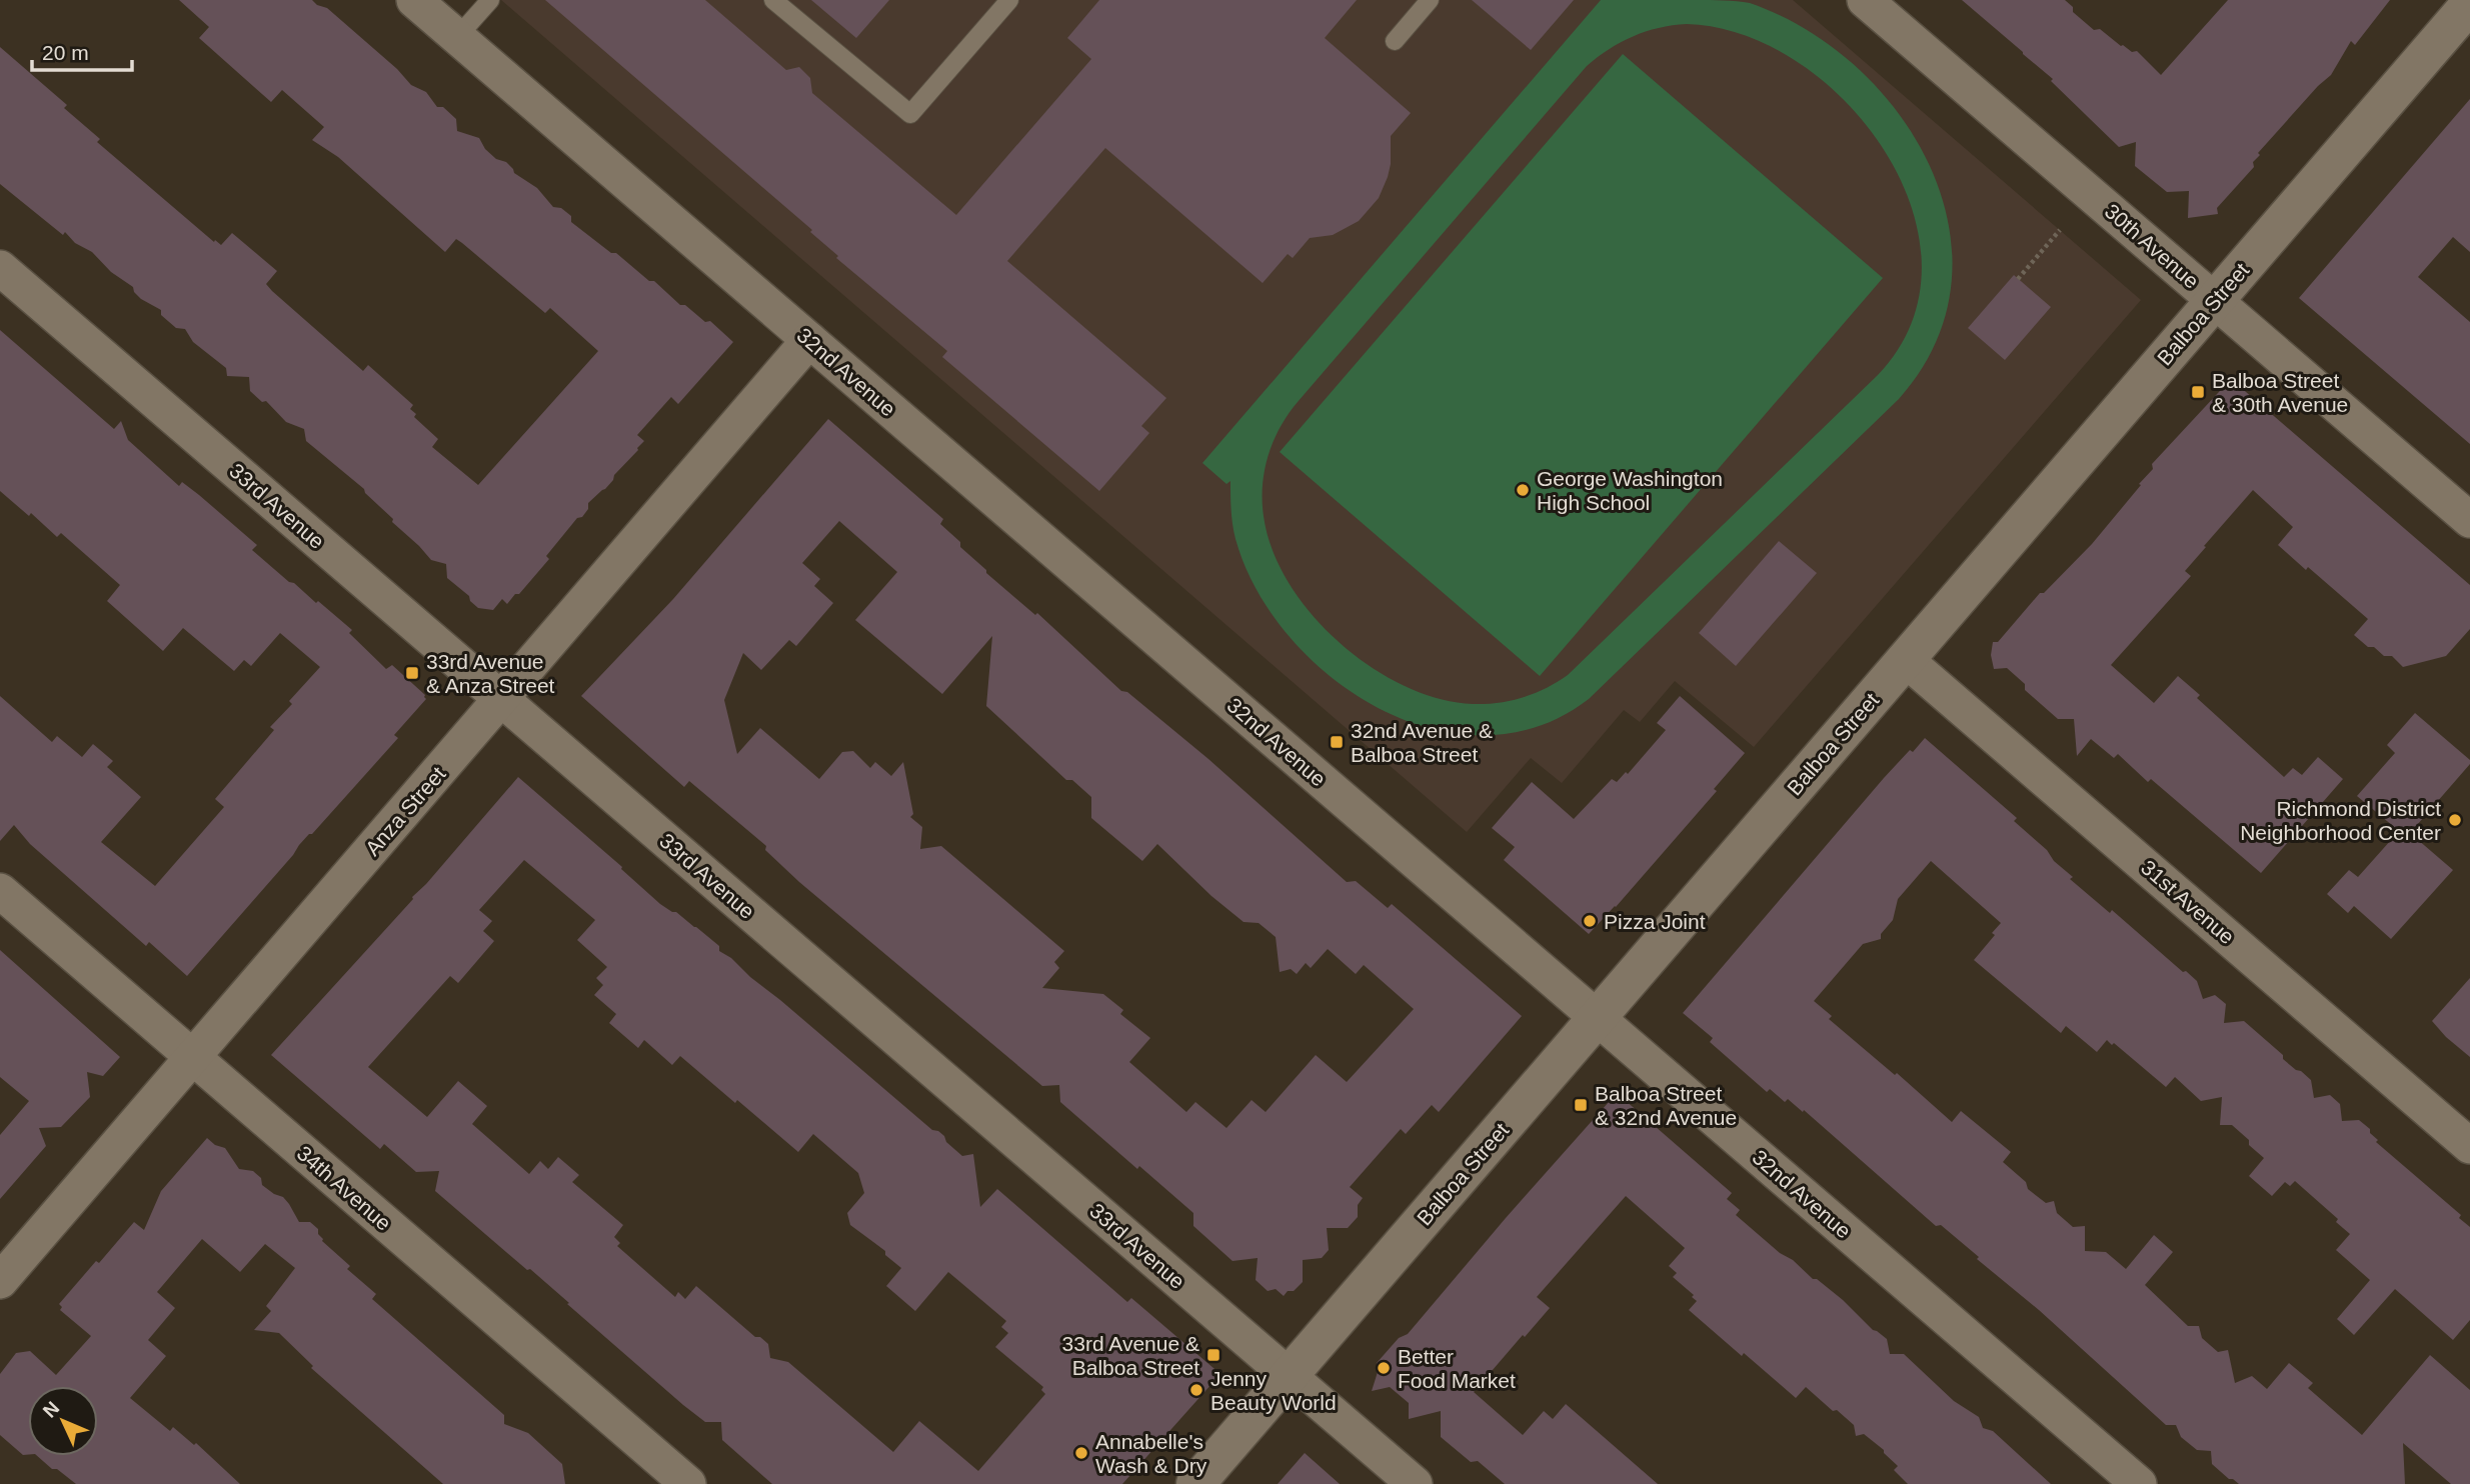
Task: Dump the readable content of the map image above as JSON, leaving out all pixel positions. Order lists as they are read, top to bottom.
{
  "streets": {
    "street": [
      "30th Avenue",
      "Balboa Street",
      "32nd Avenue",
      "33rd Avenue",
      "Anza Street",
      "31st Avenue",
      "34th Avenue"
    ]
  },
  "crossings": [
    ["30th Avenue", "Balboa Street"],
    ["Balboa Street", "32nd Avenue"],
    ["Balboa Street", "33rd Avenue"],
    ["Balboa Street", "31st Avenue"],
    ["32nd Avenue", "Anza Street"],
    ["33rd Avenue", "Anza Street"],
    ["Anza Street", "34th Avenue"]
  ],
  "places": {
    "transit": [
      "Balboa Street & 30th Avenue",
      "33rd Avenue & Anza Street",
      "32nd Avenue & Balboa Street",
      "Balboa Street & 32nd Avenue",
      "33rd Avenue & Balboa Street"
    ],
    "other": [
      "George Washington High School",
      "Richmond District Neighborhood Center",
      "Pizza Joint",
      "Better Food Market",
      "Jenny Beauty World",
      "Annabelle's Wash & Dry"
    ]
  },
  "scale_bar": "20 m",
  "north": "top left"
}
